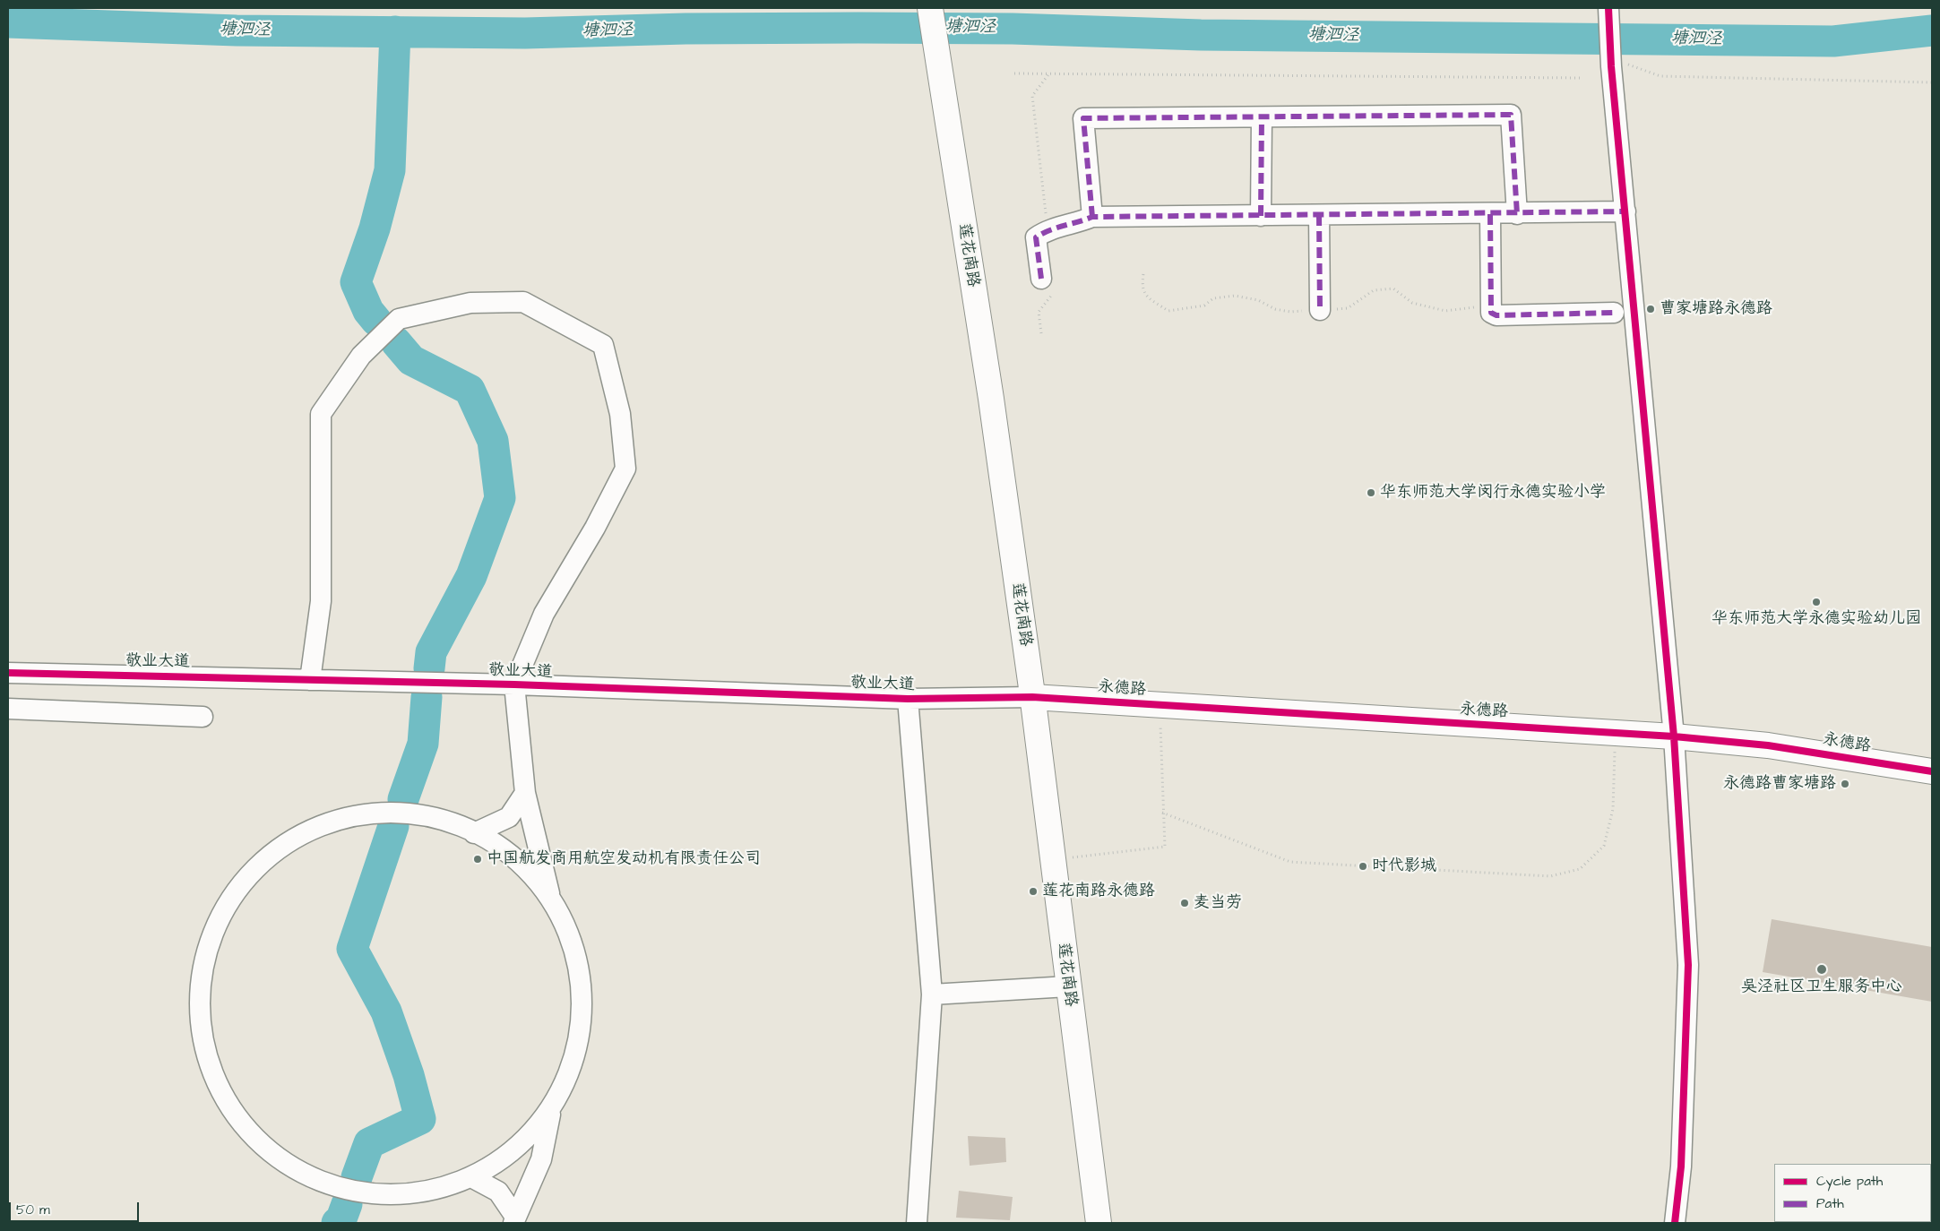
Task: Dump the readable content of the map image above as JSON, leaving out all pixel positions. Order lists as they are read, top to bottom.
{
  "streets": {
    "main road": ["莲花南路", "永德路"],
    "street": ["敬业大道"]
  },
  "crossings": [
    ["莲花南路", "敬业大道"],
    ["莲花南路", "永德路"],
    ["敬业大道", "永德路"]
  ],
  "water": ["塘泗泾"],
  "places": [
    "曹家塘路永德路",
    "华东师范大学闵行永德实验小学",
    "华东师范大学永德实验幼儿园",
    "永德路曹家塘路",
    "中国航发商用航空发动机有限责任公司",
    "时代影城",
    "莲花南路永德路",
    "麦当劳",
    "吴泾社区卫生服务中心"
  ],
  "legend": ["Cycle path", "Path"],
  "scale_bar": "50 m"
}
